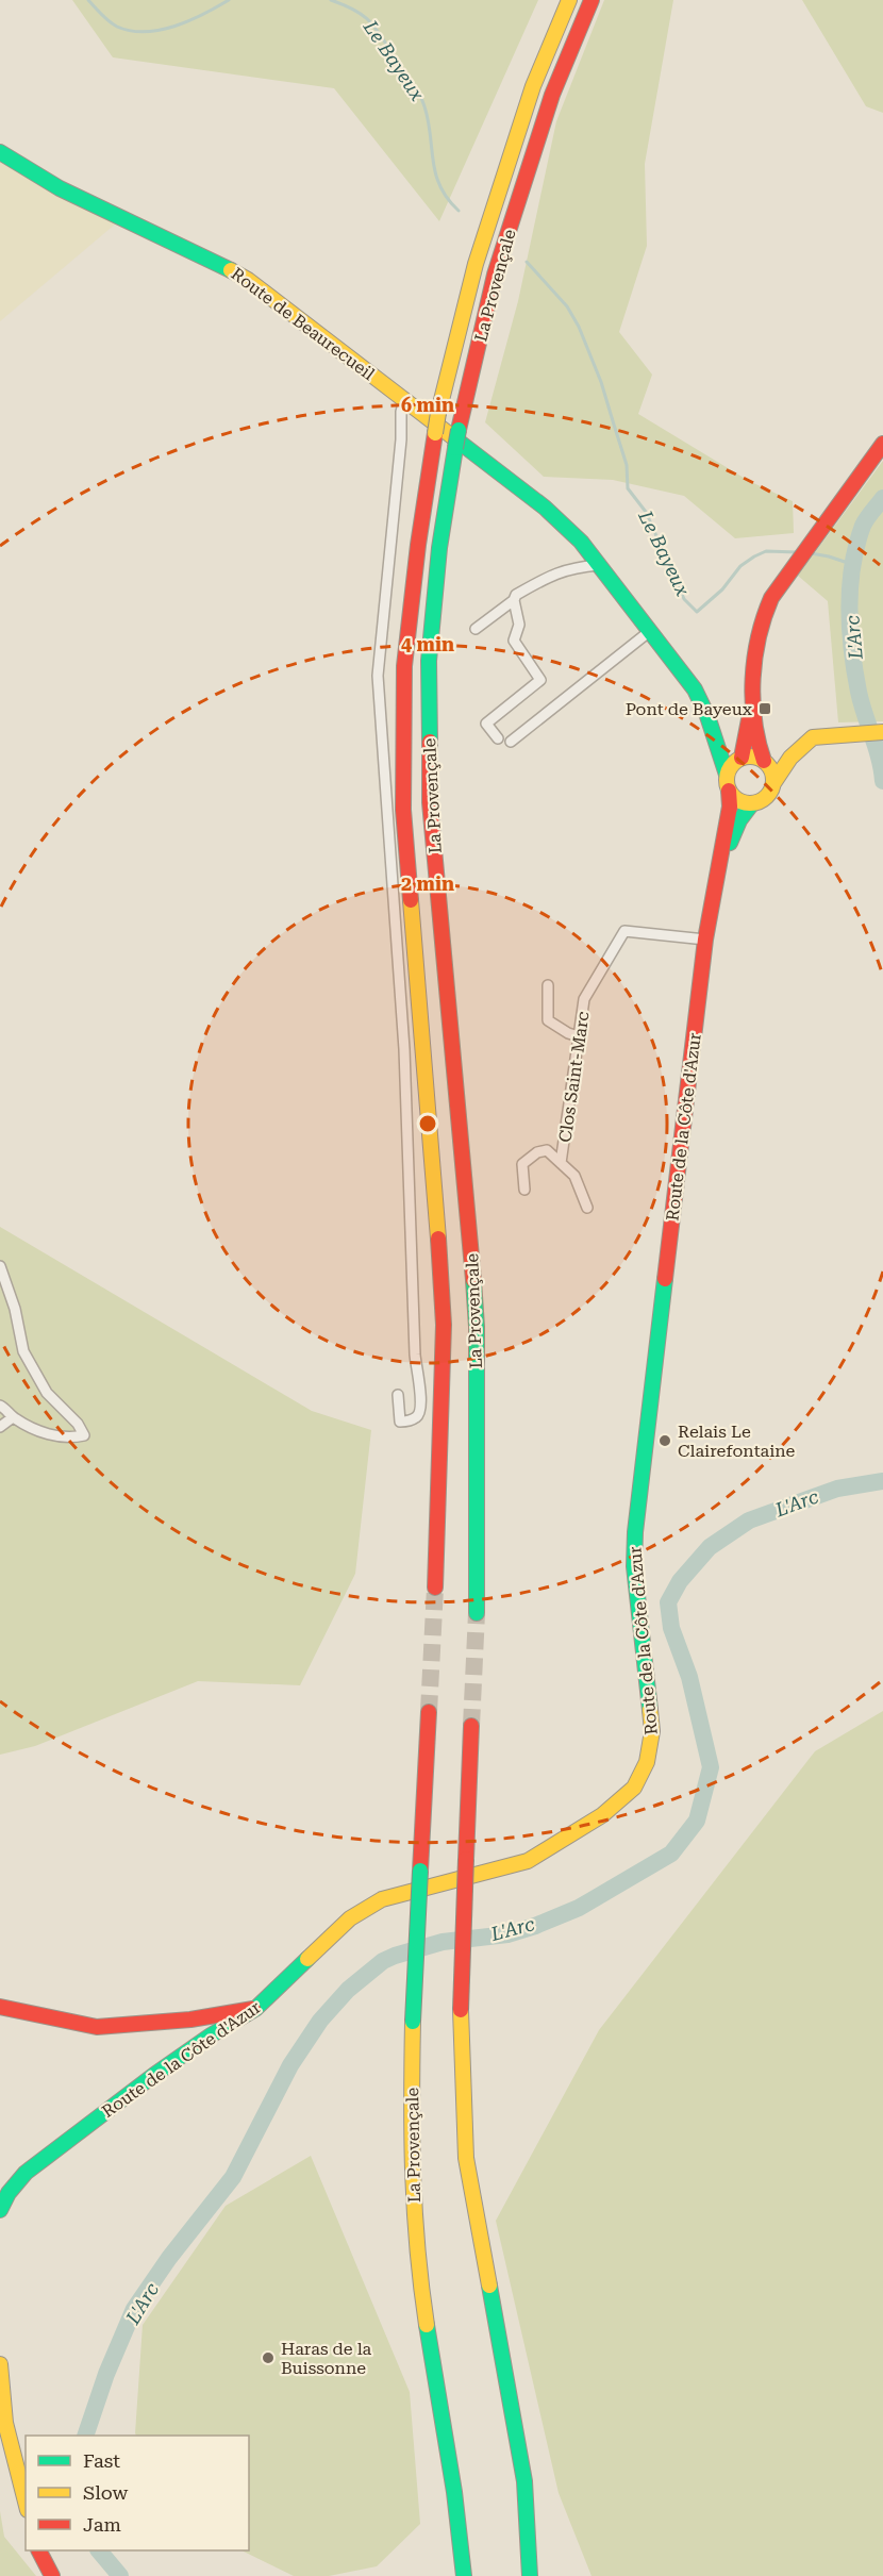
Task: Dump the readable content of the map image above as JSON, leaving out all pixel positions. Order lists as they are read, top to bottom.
{
  "streets": {
    "main road": ["La Provençale", "Route de Beaurecueil", "Route de la Côte d'Azur"],
    "street": ["Clos Saint-Marc"]
  },
  "crossings": [
    ["Route de Beaurecueil", "Route de la Côte d'Azur"],
    ["Clos Saint-Marc", "Route de la Côte d'Azur"]
  ],
  "water": ["Le Bayeux", "L'Arc"],
  "places": {
    "transit": ["Pont de Bayeux"],
    "other": ["Relais Le Clairefontaine", "Haras de la Buissonne"]
  },
  "legend": ["Fast", "Slow", "Jam"],
  "rings": ["6 min", "4 min", "2 min"]
}
